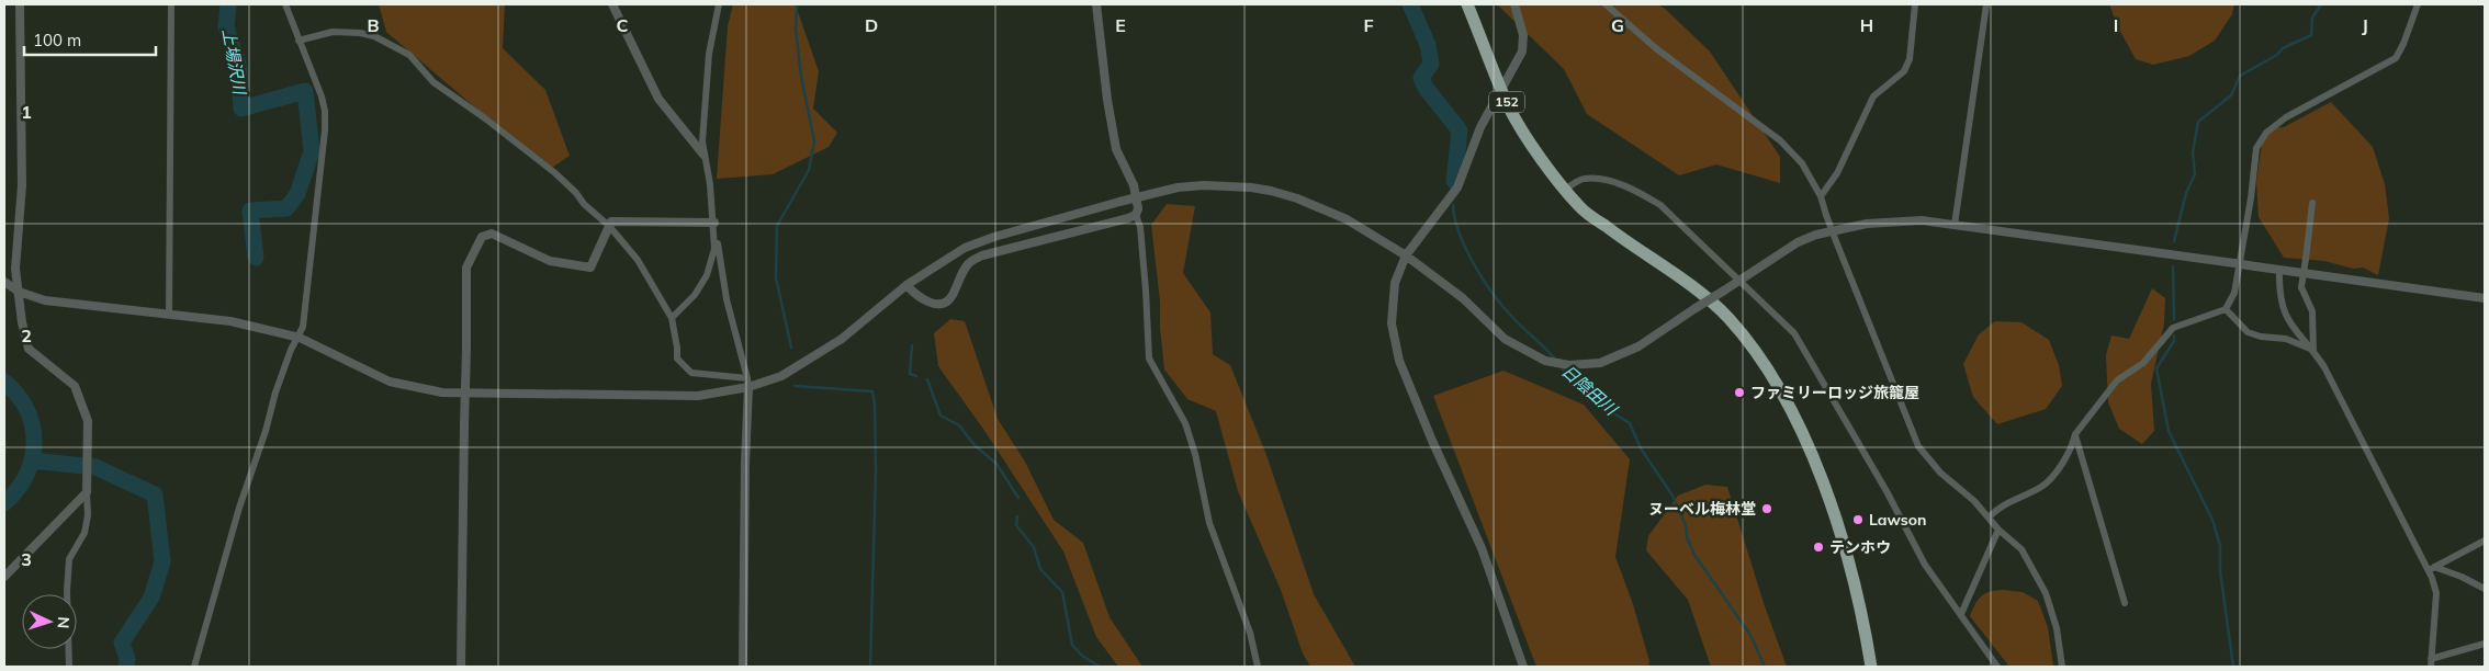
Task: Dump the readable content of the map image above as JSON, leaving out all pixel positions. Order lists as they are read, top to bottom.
{
  "streets": {
    "highway": ["152"]
  },
  "water": ["上場沢川", "日陰田川"],
  "places": [
    "ファミリーロッジ旅籠屋",
    "ヌーベル梅林堂",
    "Lawson",
    "テンホウ"
  ],
  "scale_bar": "100 m",
  "north": "right",
  "grid": {
    "columns": [
      "B",
      "C",
      "D",
      "E",
      "F",
      "G",
      "H",
      "I",
      "J"
    ],
    "rows": ["1", "2", "3"]
  }
}
